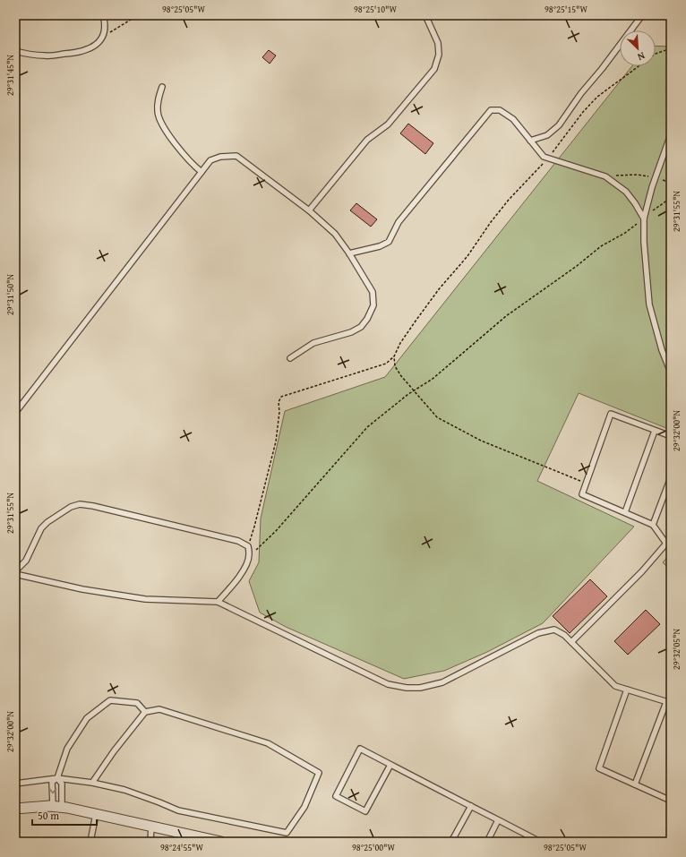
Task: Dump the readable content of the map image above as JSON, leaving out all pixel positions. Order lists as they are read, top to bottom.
{
  "scale_bar": "50 m",
  "north": "bottom right",
  "coordinates": [
    "98°25'05\"W",
    "98°25'10\"W",
    "98°25'15\"W",
    "29°31'45\"N",
    "29°31'55\"N",
    "29°31'50\"N",
    "29°32'00\"N",
    "29°32'05\"N",
    "98°24'55\"W",
    "98°25'00\"W"
  ]
}
